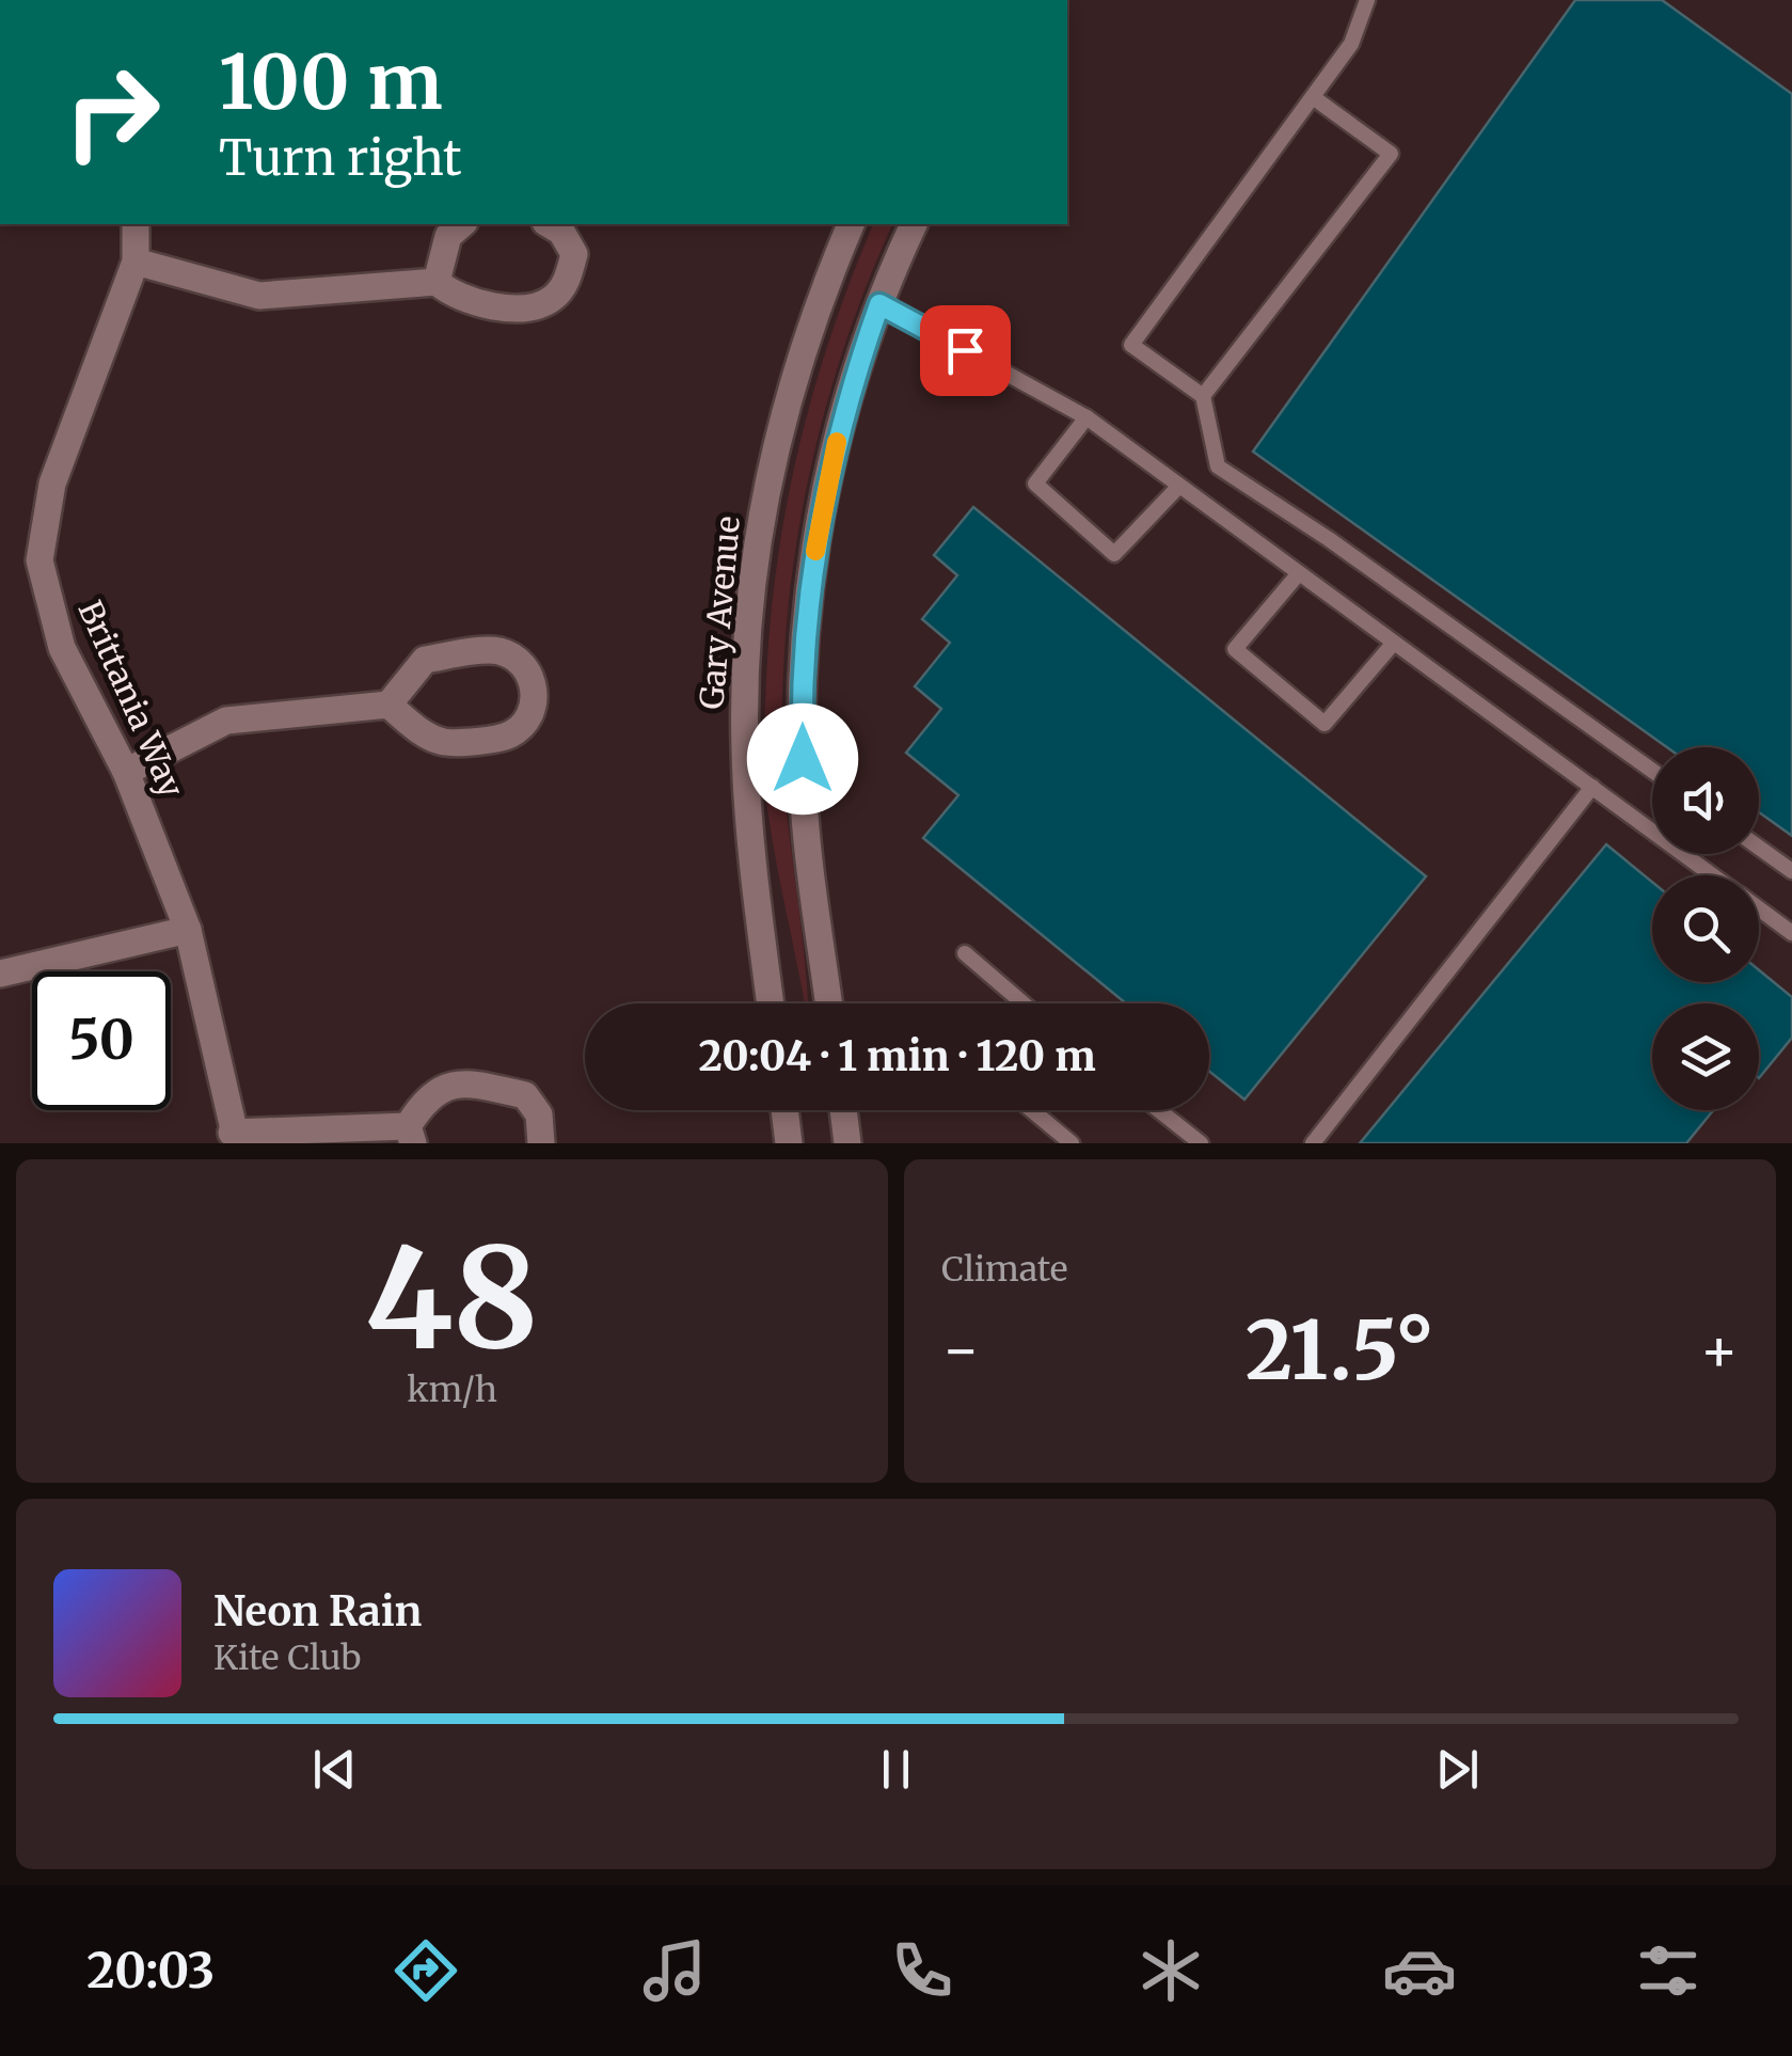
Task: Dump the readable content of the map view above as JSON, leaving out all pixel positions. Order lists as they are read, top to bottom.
{
  "streets": {
    "street": ["Gary Avenue", "Brittania Way"]
  },
  "page": {
    "turn": ["100 m", "Turn right"],
    "limit": "50",
    "trip": "20:04 · 1 min · 120 m",
    "tile": [
      ["48", "km/h"],
      "Climate"
    ],
    "heat": ["−", "21.5°", "+"],
    "song": ["Neon Rain", "Kite Club"],
    "tabs": "20:03"
  }
}
